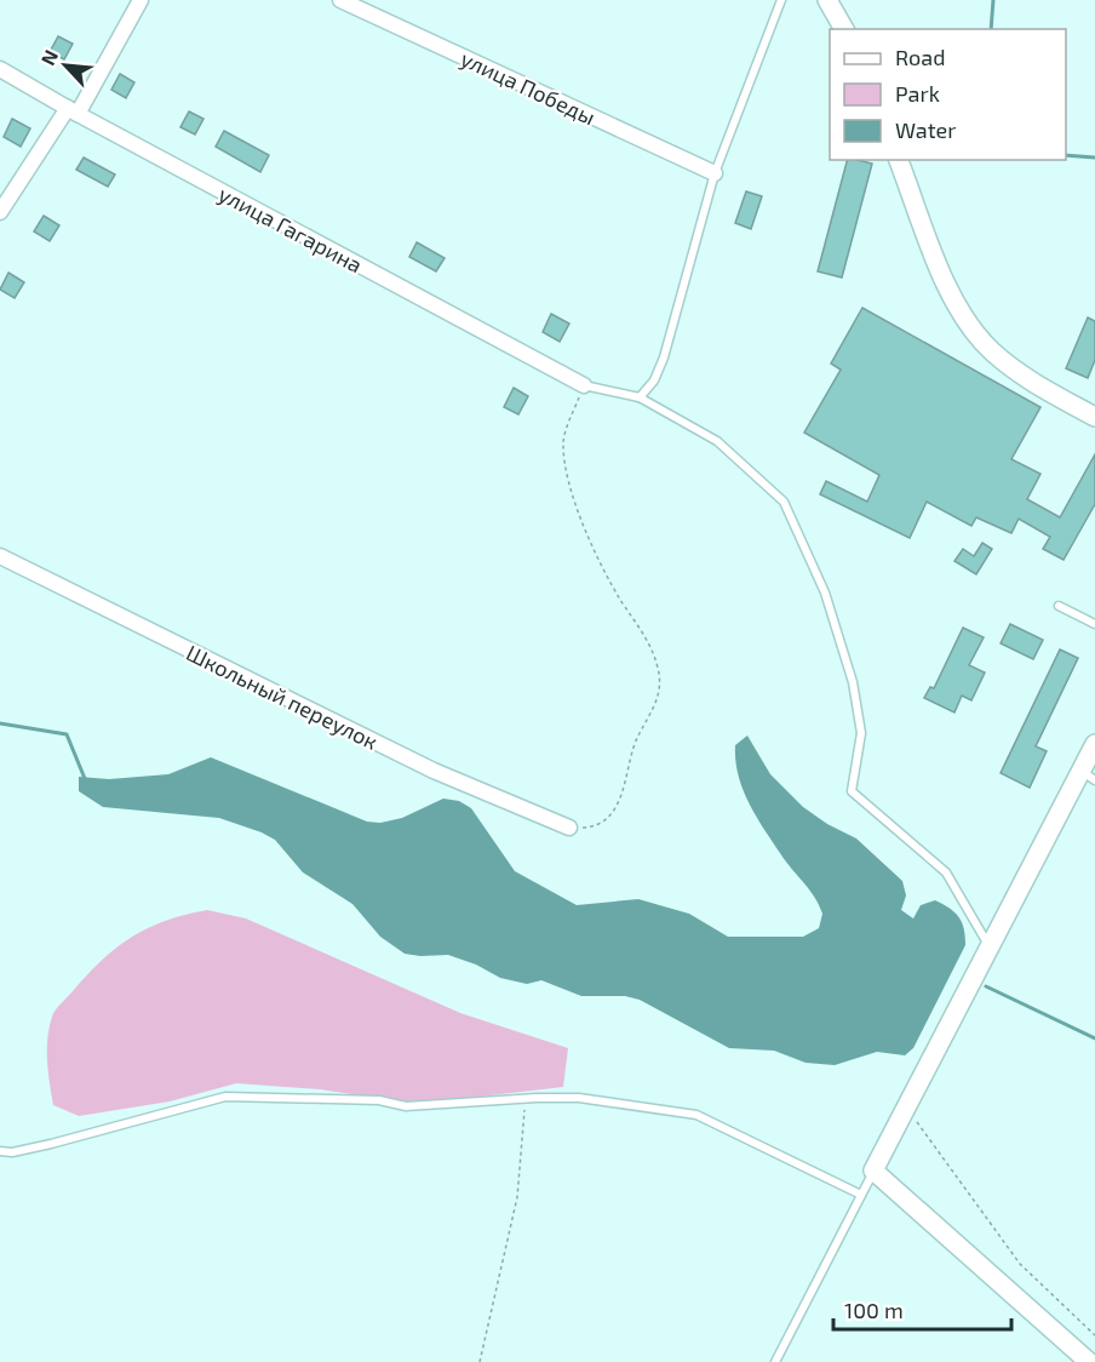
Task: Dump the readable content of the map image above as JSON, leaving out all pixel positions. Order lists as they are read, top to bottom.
{
  "streets": {
    "street": ["улица Победы", "улица Гагарина", "Школьный переулок"]
  },
  "legend": ["Road", "Park", "Water"],
  "scale_bar": "100 m",
  "north": "top left"
}
